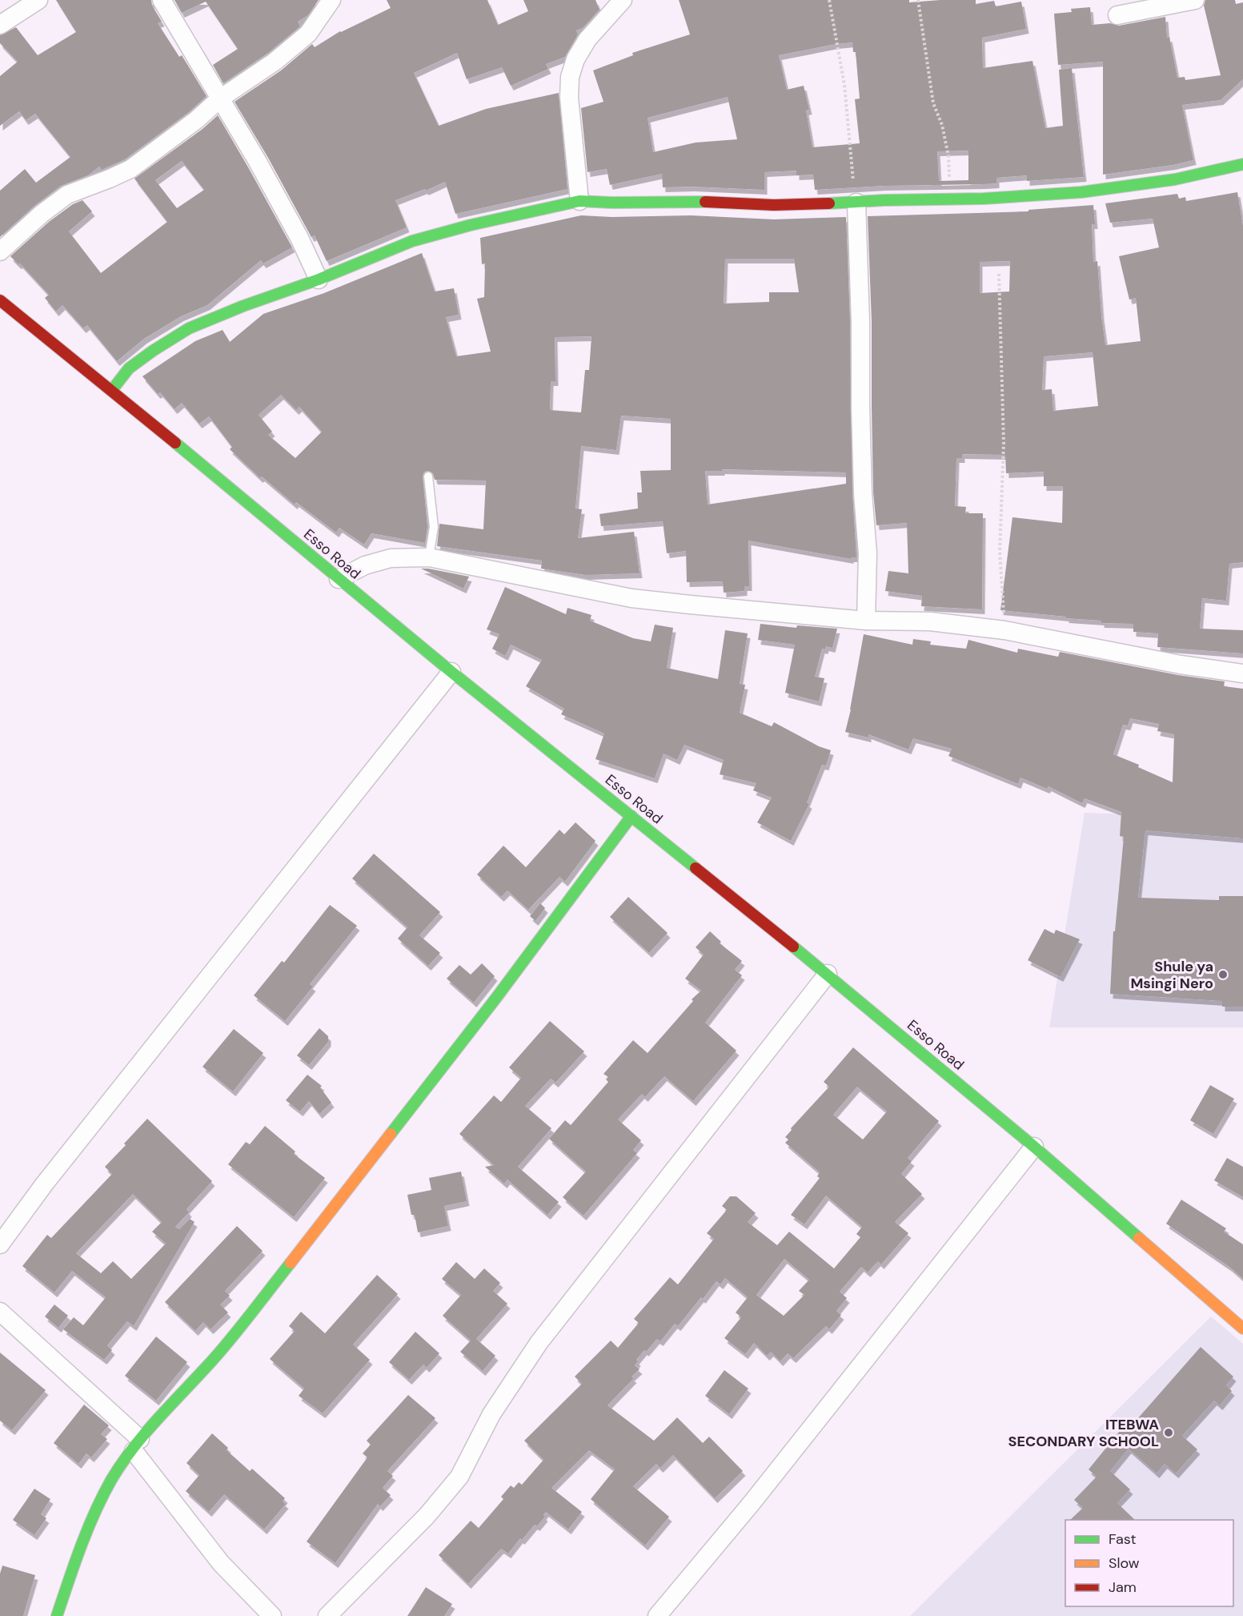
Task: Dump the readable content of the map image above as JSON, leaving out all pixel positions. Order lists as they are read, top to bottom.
{
  "streets": {
    "street": ["Esso Road"]
  },
  "places": ["Shule ya Msingi Nero", "ITEBWA SECONDARY SCHOOL"],
  "legend": ["Fast", "Slow", "Jam"]
}
